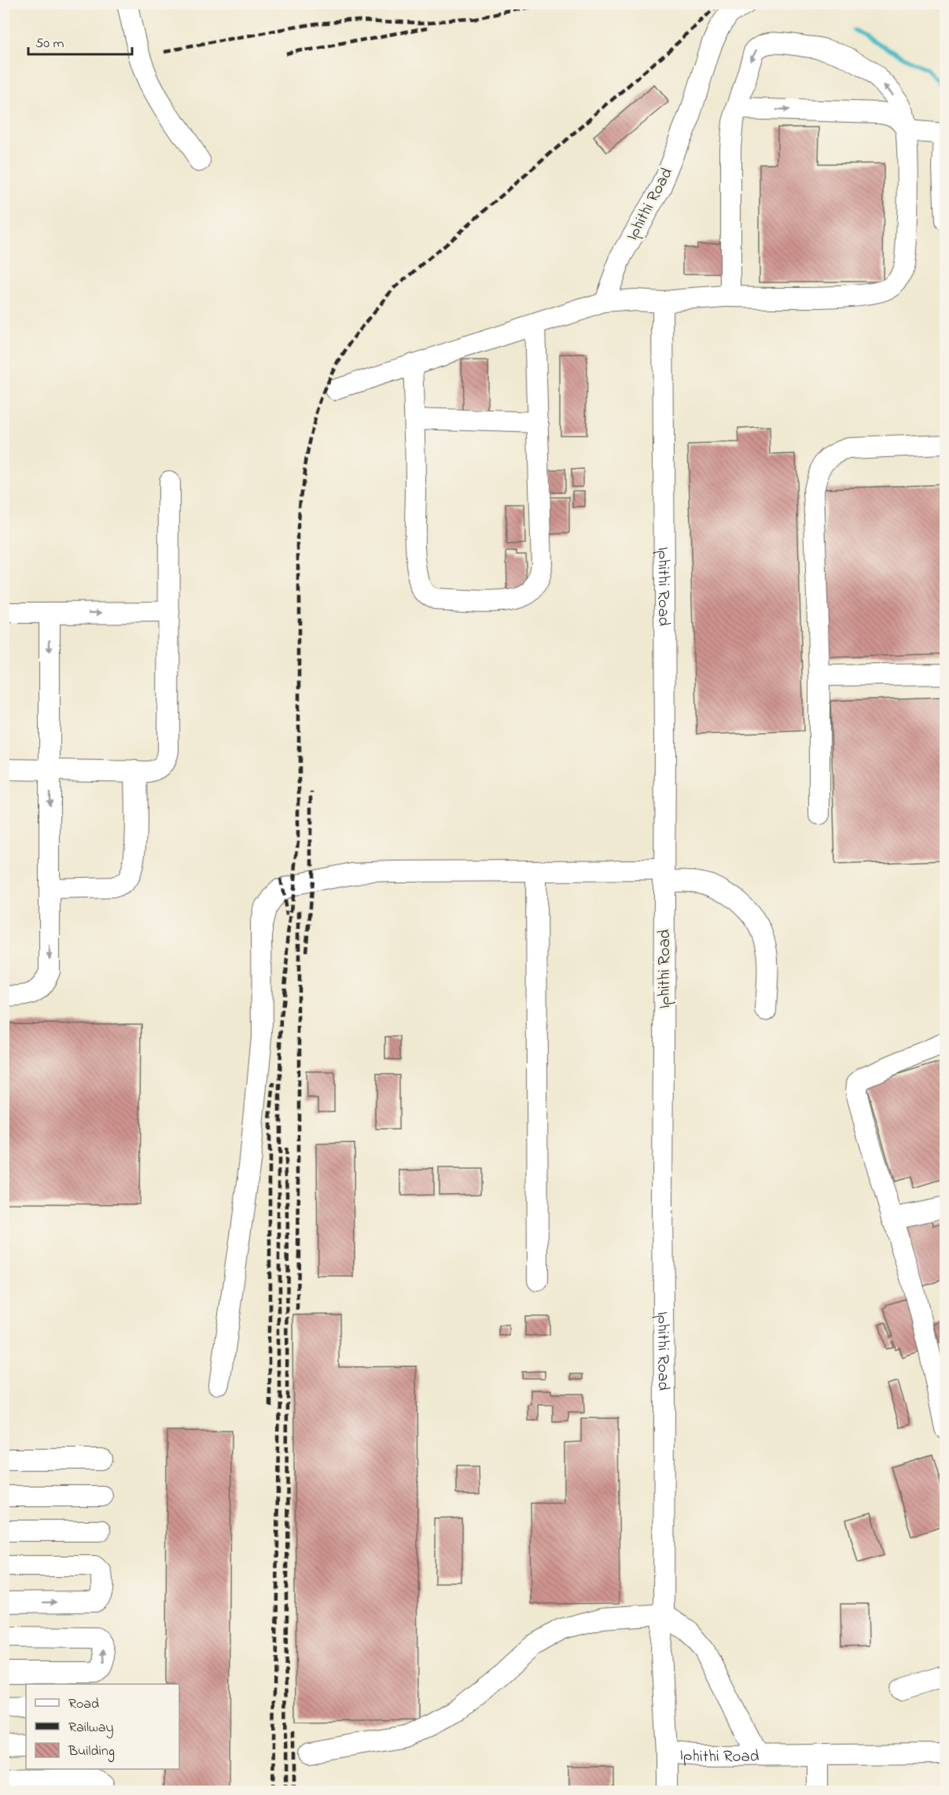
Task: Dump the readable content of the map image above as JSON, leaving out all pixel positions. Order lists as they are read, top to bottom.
{
  "streets": {
    "lane": ["Iphithi Road"]
  },
  "legend": ["Road", "Railway", "Building"],
  "scale_bar": "50 m"
}
